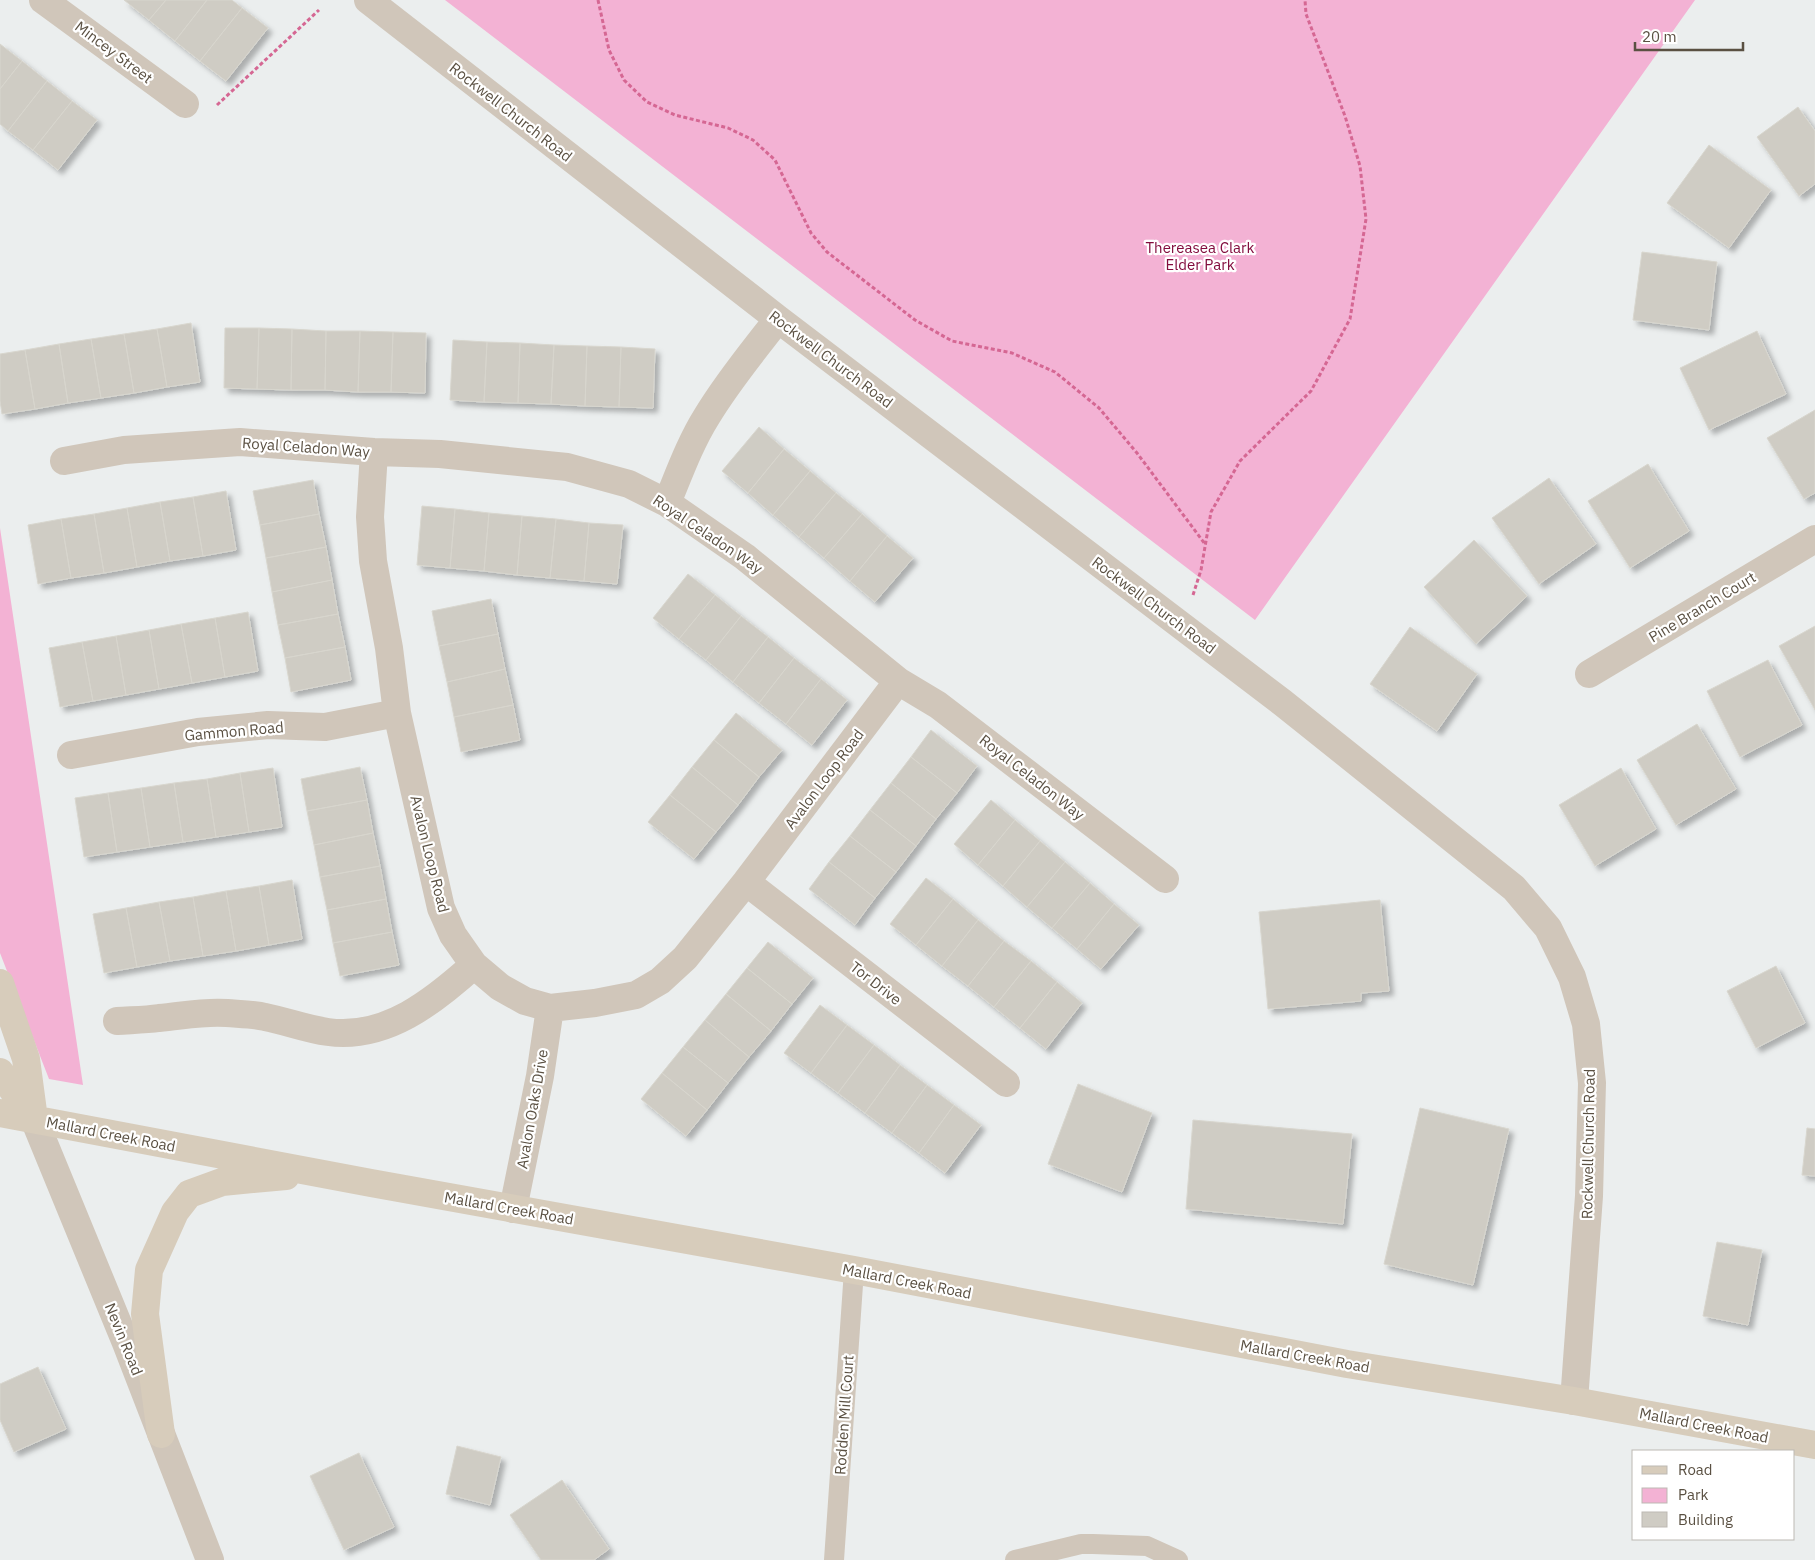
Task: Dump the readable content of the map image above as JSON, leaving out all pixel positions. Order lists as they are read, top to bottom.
{
  "streets": {
    "main road": ["Mallard Creek Road", "Nevin Road"],
    "street": [
      "Mincey Street",
      "Rockwell Church Road",
      "Royal Celadon Way",
      "Pine Branch Court",
      "Gammon Road",
      "Avalon Loop Road",
      "Tor Drive",
      "Avalon Oaks Drive"
    ],
    "lane": ["Rodden Mill Court"]
  },
  "crossings": [
    ["Rockwell Church Road", "Mallard Creek Road"],
    ["Royal Celadon Way", "Avalon Loop Road"],
    ["Gammon Road", "Avalon Loop Road"],
    ["Avalon Loop Road", "Tor Drive"],
    ["Avalon Loop Road", "Avalon Oaks Drive"],
    ["Avalon Oaks Drive", "Mallard Creek Road"],
    ["Mallard Creek Road", "Nevin Road"],
    ["Mallard Creek Road", "Rodden Mill Court"]
  ],
  "parks": ["Thereasea Clark Elder Park"],
  "legend": ["Road", "Park", "Building"],
  "scale_bar": "20 m"
}
